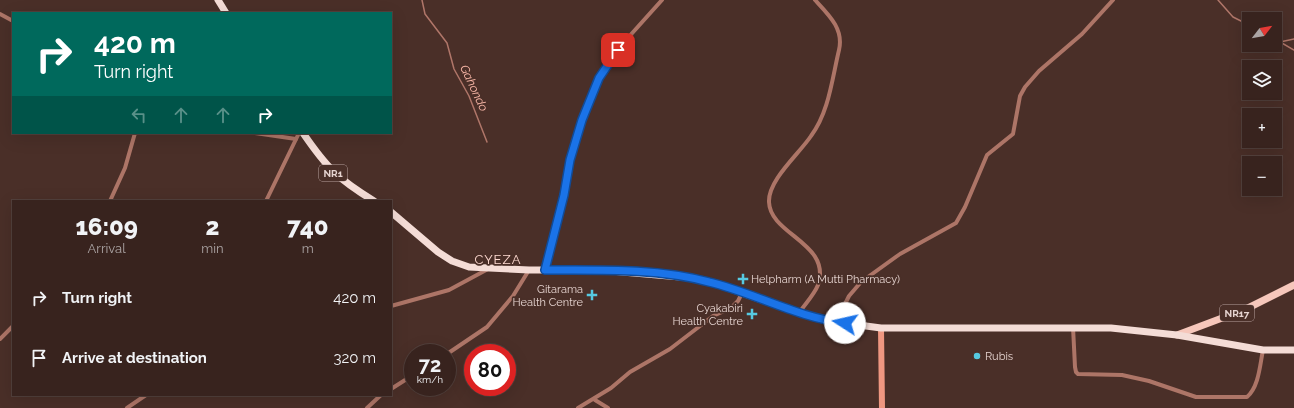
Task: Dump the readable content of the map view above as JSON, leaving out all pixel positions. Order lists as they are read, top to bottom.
{
  "streets": {
    "highway": ["NR1"],
    "main road": ["NR17"]
  },
  "districts": ["CYEZA"],
  "water": ["Gahondo"],
  "places": {
    "health": ["Helpharm (A Mutti Pharmacy)", "Gitarama Health Centre", "Cyakabiri Health Centre"],
    "other": ["Rubis"]
  },
  "north": "top right",
  "page": {
    "map_buttons": ["+", "−"],
    "turn": ["420 m", "Turn right"],
    "eta": [
      "16:09",
      "Arrival",
      "2",
      "min",
      "740",
      "m"
    ],
    "list": [
      {
        "name": "Turn right",
        "value": "420 m"
      },
      {
        "name": "Arrive at destination",
        "value": "320 m"
      }
    ],
    "speed": "72 km/h",
    "limit": "80"
  }
}
